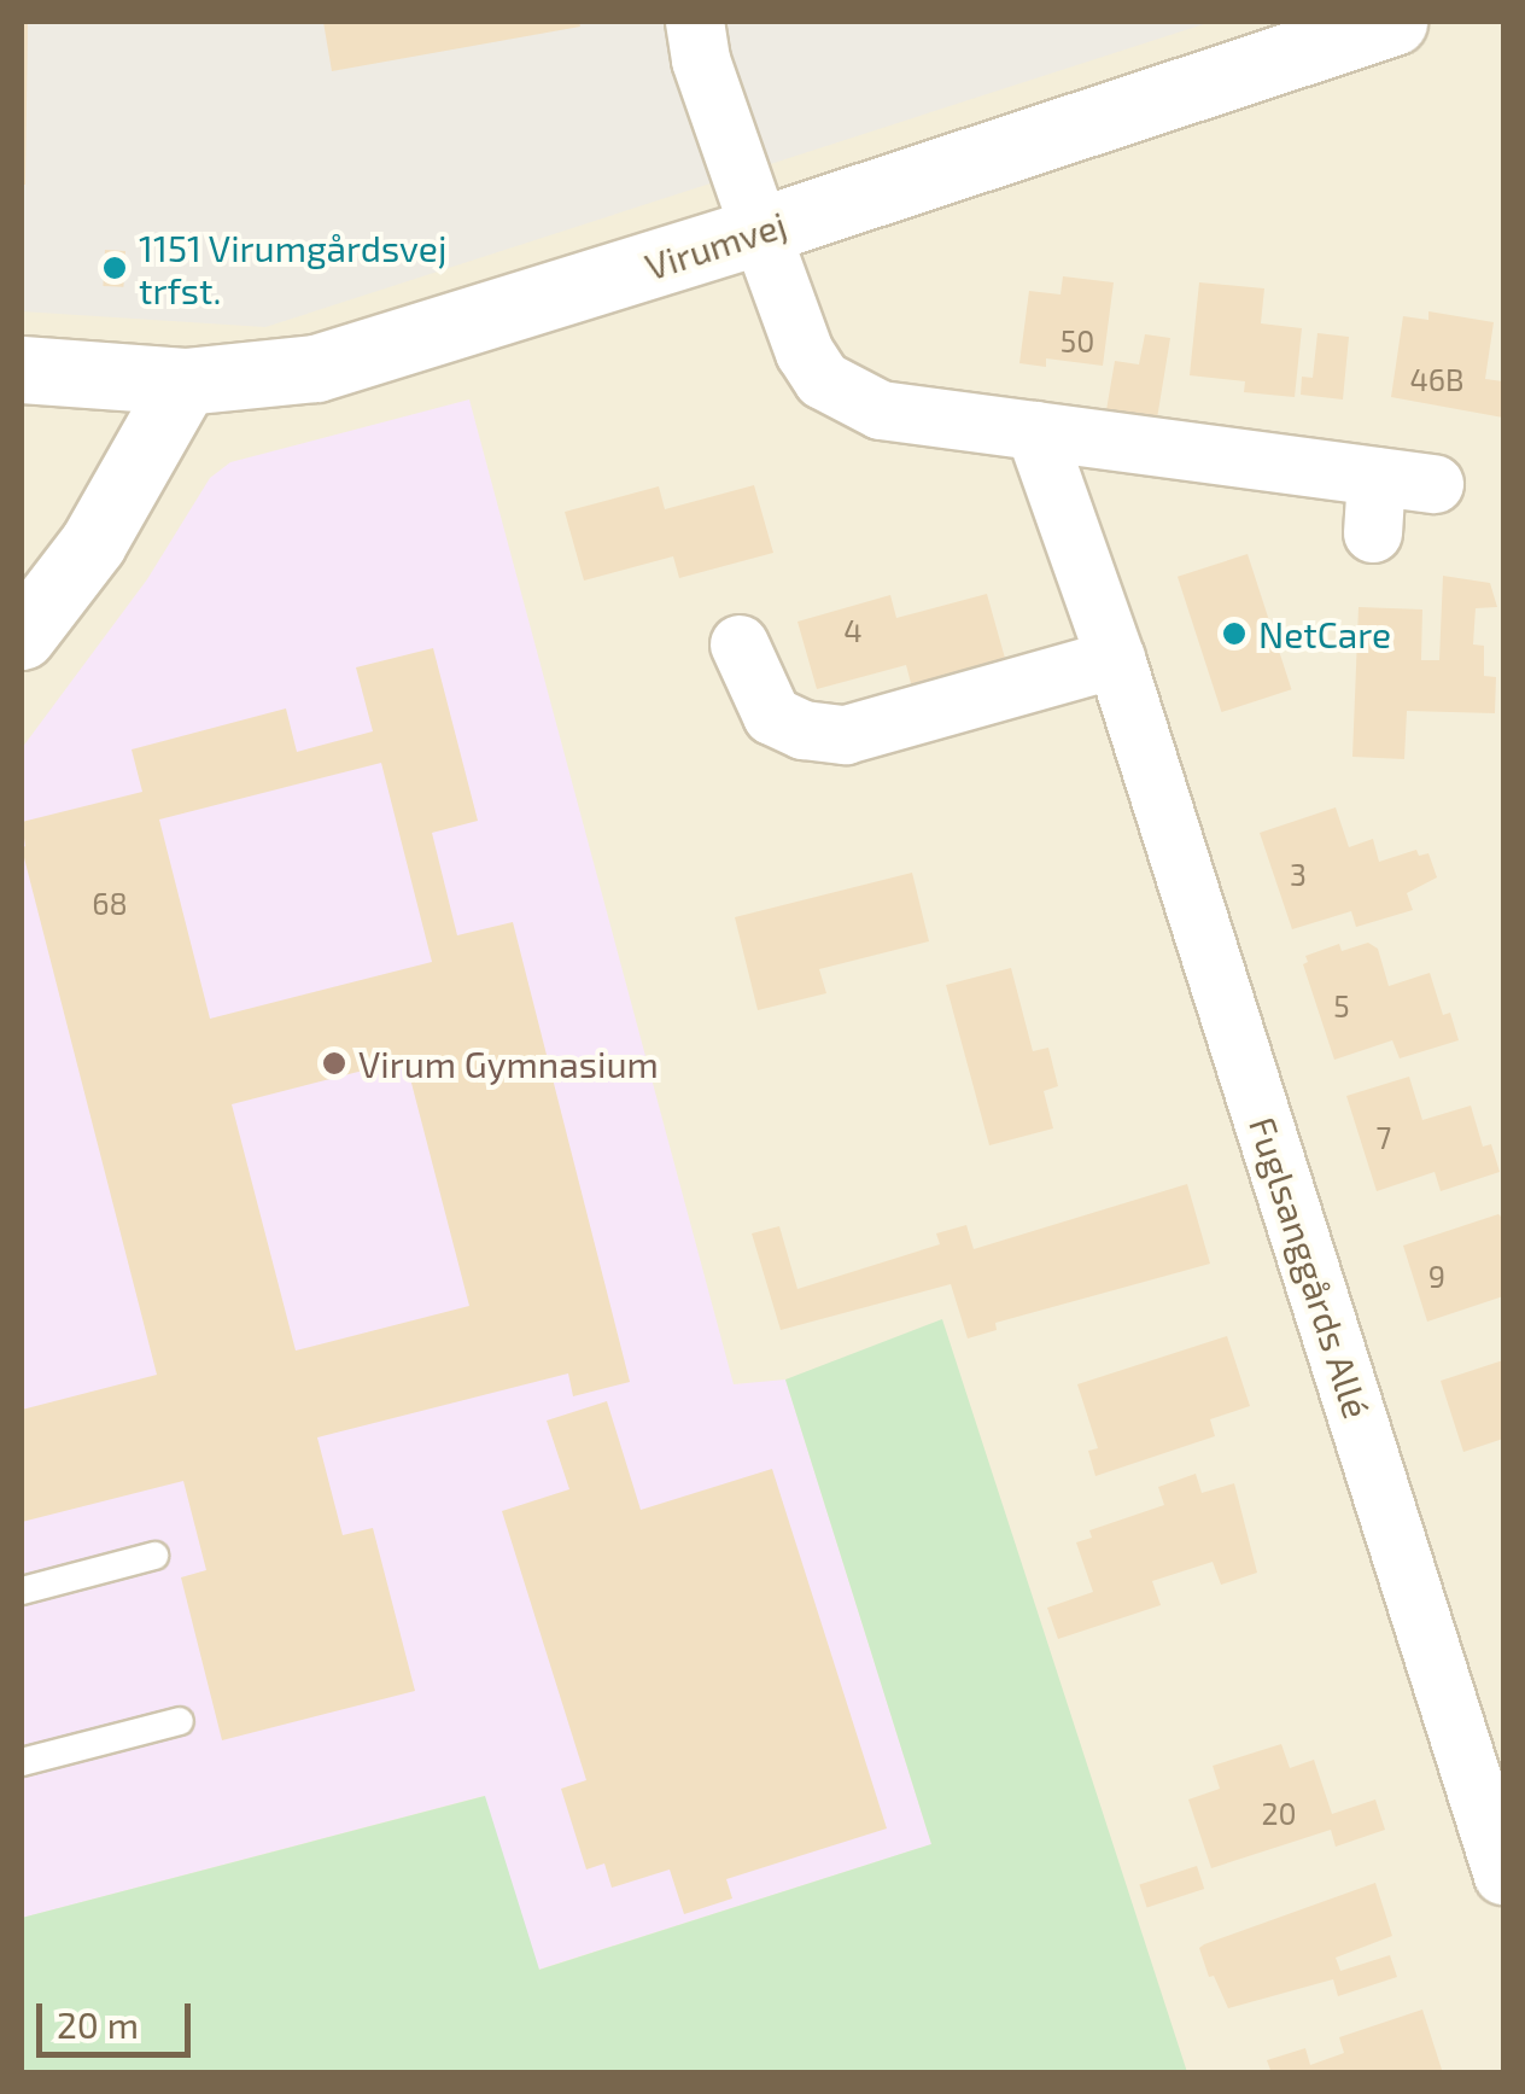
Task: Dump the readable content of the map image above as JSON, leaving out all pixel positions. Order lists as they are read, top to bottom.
{
  "streets": {
    "street": ["Virumvej", "Fuglsanggårds Allé"]
  },
  "places": ["1151 Virumgårdsvej trfst.", "NetCare", "Virum Gymnasium"],
  "house_numbers": [
    "50",
    "46B",
    "4",
    "3",
    "68",
    "5",
    "7",
    "9",
    "20"
  ],
  "scale_bar": "20 m"
}
